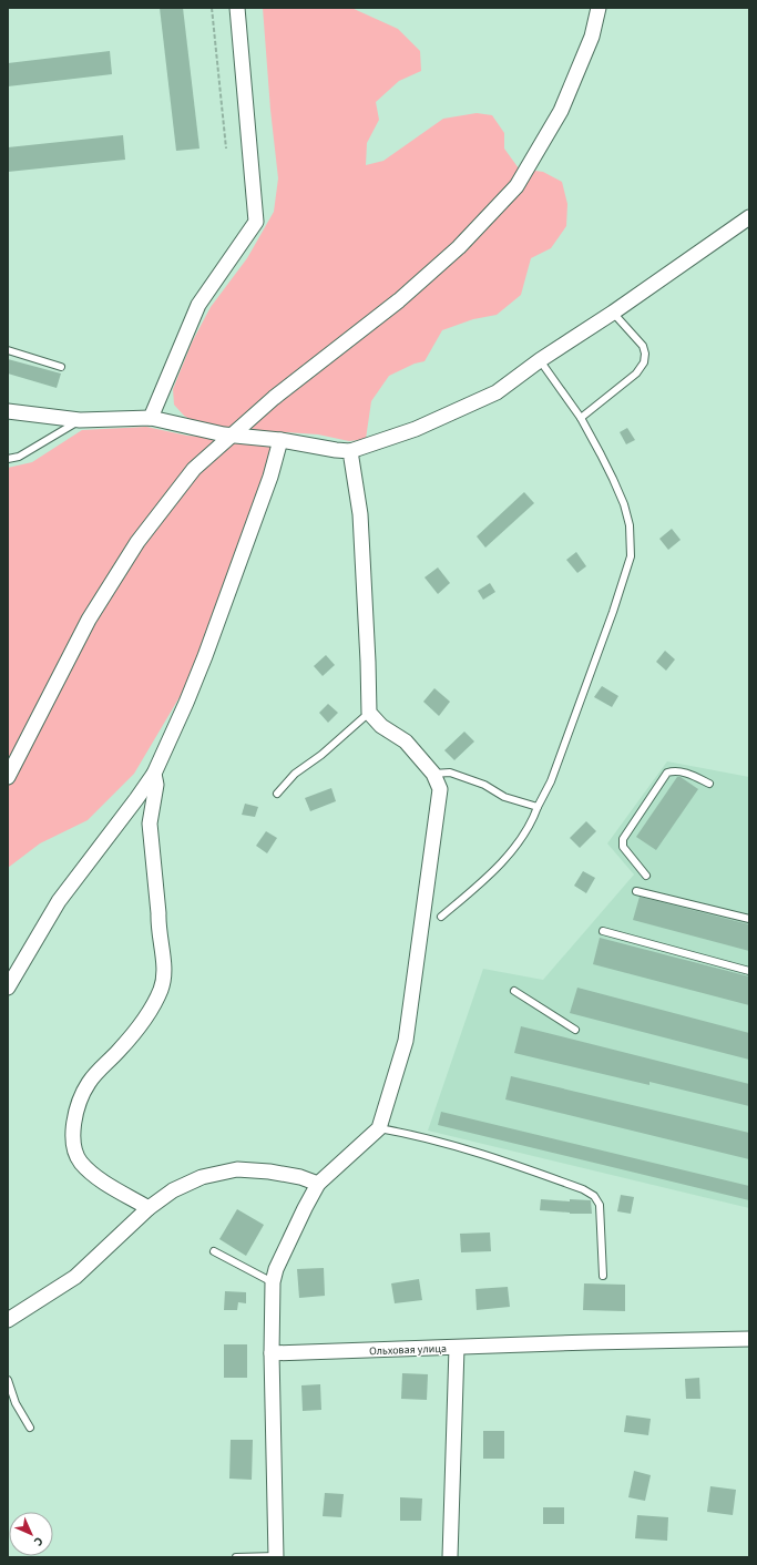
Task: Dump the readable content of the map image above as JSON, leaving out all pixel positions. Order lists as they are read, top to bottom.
{
  "streets": {
    "street": ["Ольховая улица"]
  },
  "north": "bottom right"
}
